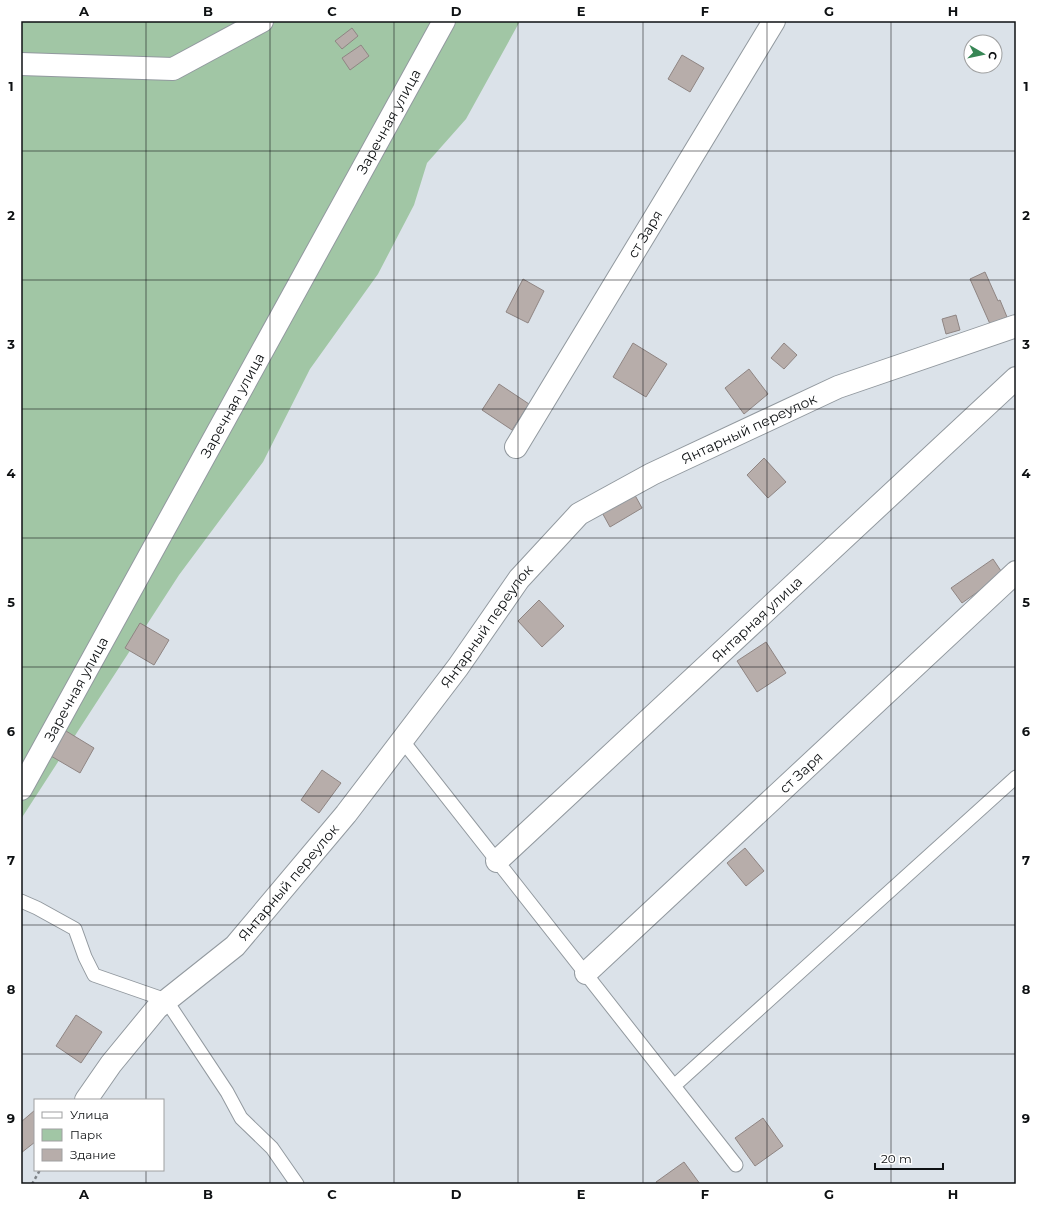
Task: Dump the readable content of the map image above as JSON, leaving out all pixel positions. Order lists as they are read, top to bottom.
{
  "streets": {
    "street": [
      "Заречная улица",
      "ст Заря",
      "Янтарный переулок",
      "Янтарная улица"
    ]
  },
  "legend": ["Улица", "Парк", "Здание"],
  "scale_bar": "20 m",
  "north": "right",
  "grid": {
    "columns": [
      "A",
      "B",
      "C",
      "D",
      "E",
      "F",
      "G",
      "H"
    ],
    "rows": [
      "1",
      "2",
      "3",
      "4",
      "5",
      "6",
      "7",
      "8",
      "9"
    ]
  }
}
